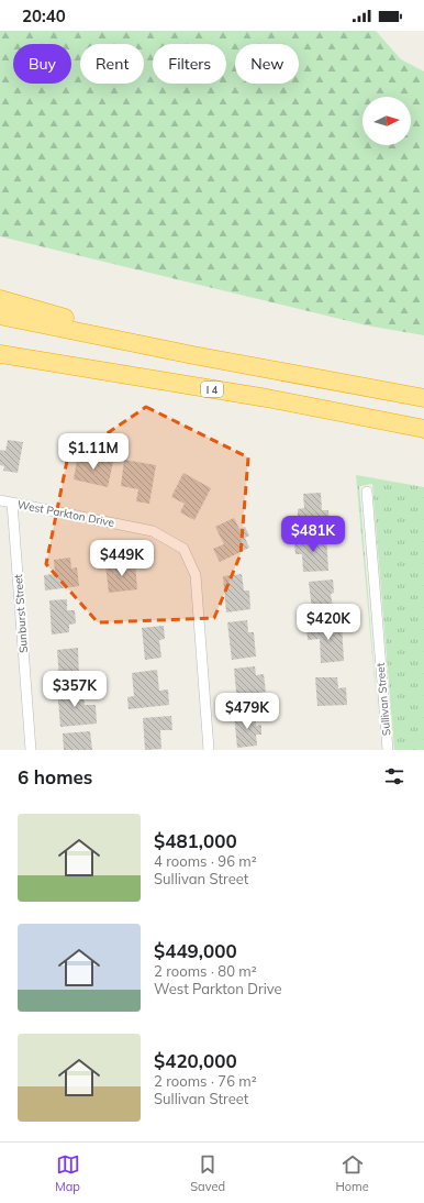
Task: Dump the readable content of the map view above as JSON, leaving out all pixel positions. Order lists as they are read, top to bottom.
{
  "streets": {
    "highway": ["I 4"],
    "street": ["West Parkton Drive", "Sunburst Street", "Sullivan Street"]
  },
  "crossings": [
    ["West Parkton Drive", "Sunburst Street"]
  ],
  "north": "right",
  "page": {
    "status": "20:40",
    "chip": [
      "Buy",
      "Rent",
      "Filters",
      "New"
    ],
    "price": [
      "$1.11M",
      "$481K",
      "$449K",
      "$420K",
      "$357K",
      "$479K"
    ],
    "heading": "6 homes",
    "list": [
      {
        "name": "$481,000",
        "note": "4 rooms · 96 m² · Sullivan Street"
      },
      {
        "name": "$449,000",
        "note": "2 rooms · 80 m² · West Parkton Drive"
      },
      {
        "name": "$420,000",
        "note": "2 rooms · 76 m² · Sullivan Street"
      }
    ],
    "tabs": ["Map", "Saved", "Home"]
  }
}
